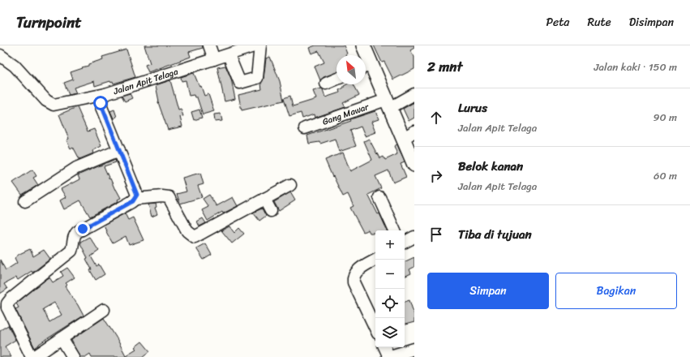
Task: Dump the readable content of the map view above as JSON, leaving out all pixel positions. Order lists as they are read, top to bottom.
{
  "streets": {
    "street": ["Jalan Apit Telaga", "Gang Mawar"]
  },
  "north": "top left",
  "page": {
    "header": "Turnpoint",
    "nav": ["Peta", "Rute", "Disimpan"],
    "heading": ["2 mnt", "Jalan kaki · 150 m"],
    "list": [
      ["Lurus", "Jalan Apit Telaga", "90 m"],
      ["Belok kanan", "Jalan Apit Telaga", "60 m"],
      "Tiba di tujuan"
    ],
    "map_buttons": ["+", "−"],
    "buttons": ["Simpan", "Bagikan"]
  }
}
